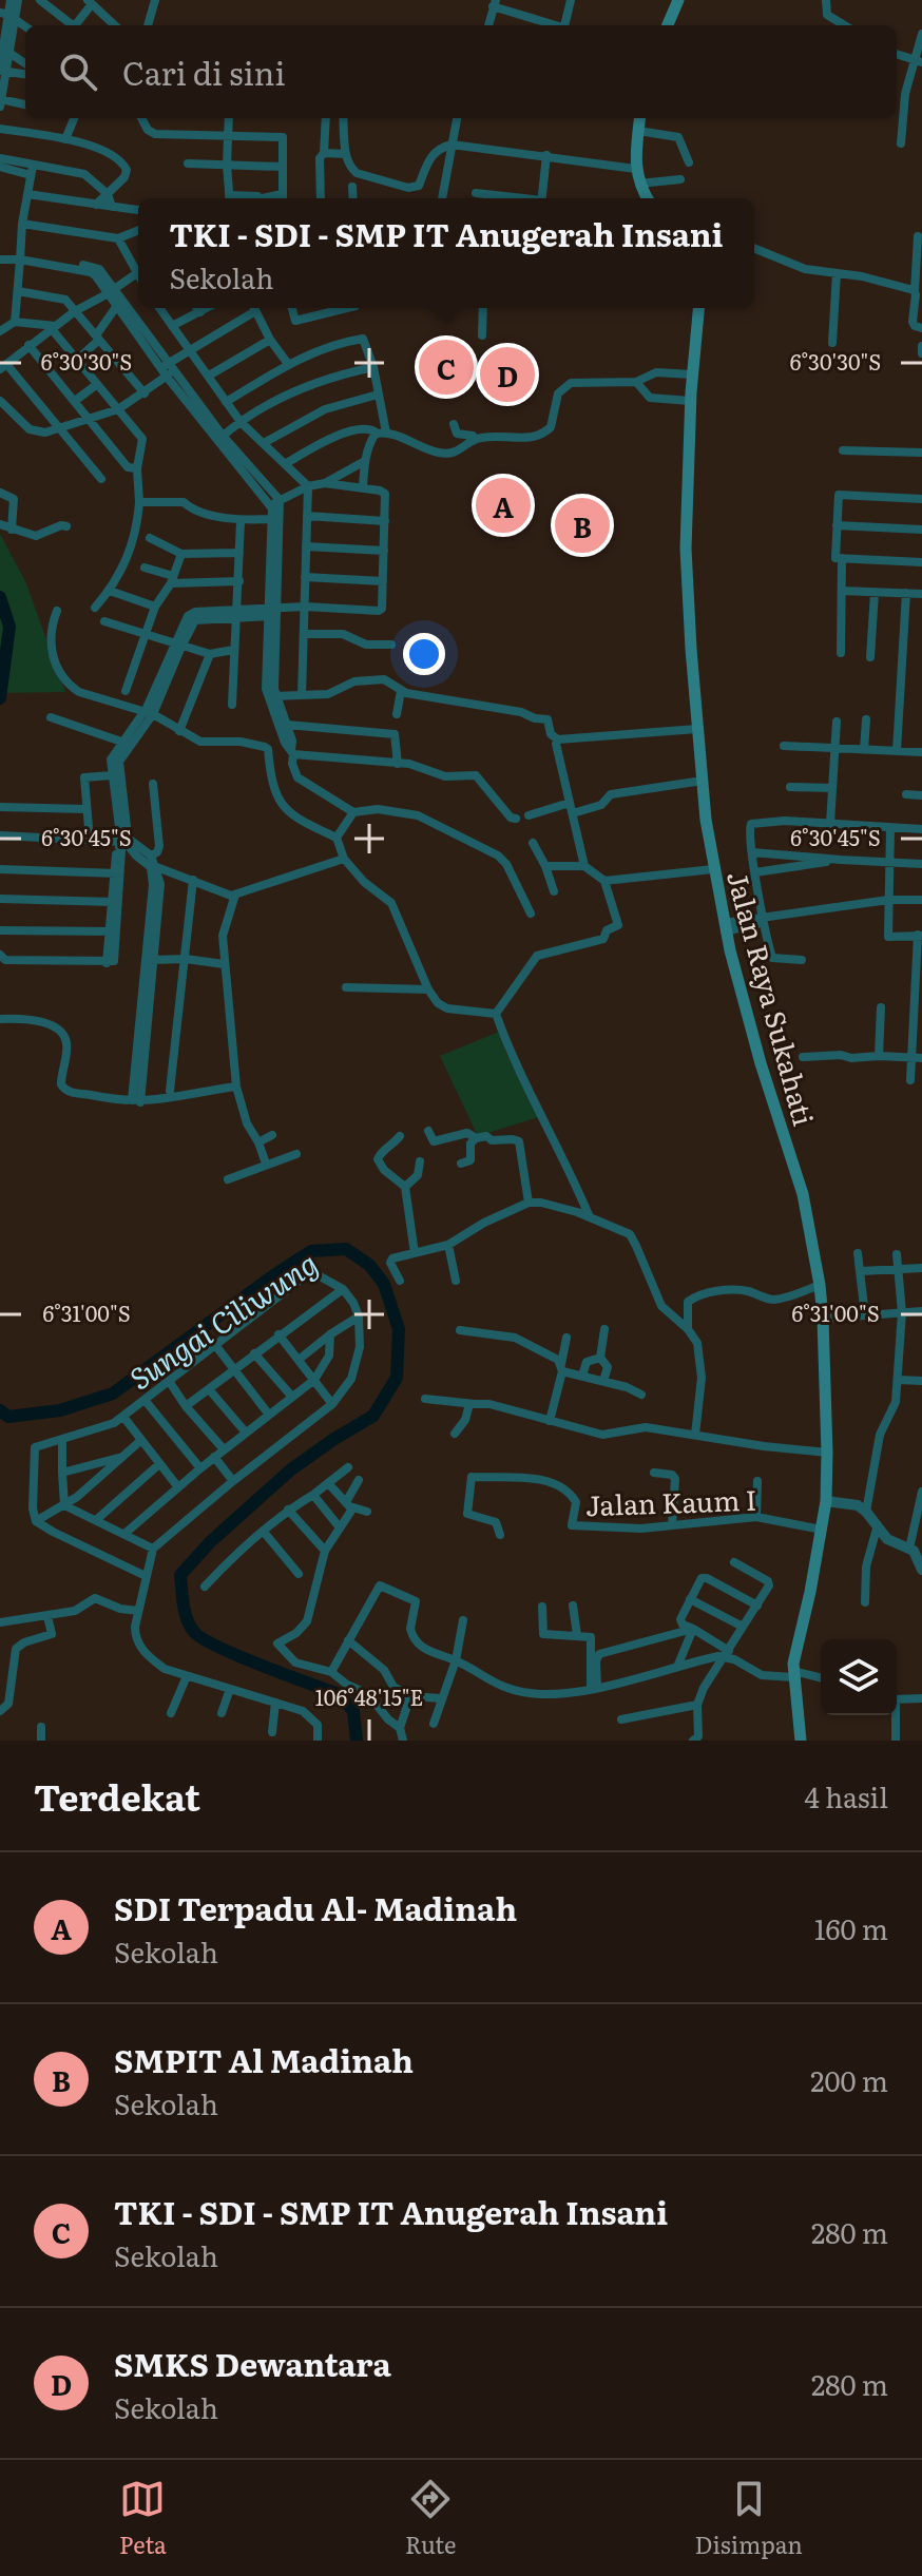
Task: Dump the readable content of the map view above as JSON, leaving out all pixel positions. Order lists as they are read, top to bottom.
{
  "streets": {
    "main road": ["Jalan Raya Sukahati"],
    "street": ["Jalan Kaum I"]
  },
  "crossings": [
    ["Jalan Raya Sukahati", "Jalan Kaum I"]
  ],
  "water": ["Sungai Ciliwung"],
  "page": {
    "search": "Cari di sini",
    "popup": ["TKI - SDI - SMP IT Anugerah Insani", "Sekolah"],
    "pins": [
      "C",
      "D",
      "A",
      "B"
    ],
    "heading": ["Terdekat", "4 hasil"],
    "list": [
      {
        "mark": "A",
        "name": "SDI Terpadu Al- Madinah",
        "note": "Sekolah",
        "value": "160 m"
      },
      {
        "mark": "B",
        "name": "SMPIT Al Madinah",
        "note": "Sekolah",
        "value": "200 m"
      },
      {
        "mark": "C",
        "name": "TKI - SDI - SMP IT Anugerah Insani",
        "note": "Sekolah",
        "value": "280 m"
      },
      {
        "mark": "D",
        "name": "SMKS Dewantara",
        "note": "Sekolah",
        "value": "280 m"
      }
    ],
    "nav": ["Peta", "Rute", "Disimpan"]
  },
  "coordinates": [
    "6°30'30\"S",
    "6°30'45\"S",
    "6°31'00\"S",
    "106°48'15\"E"
  ]
}
